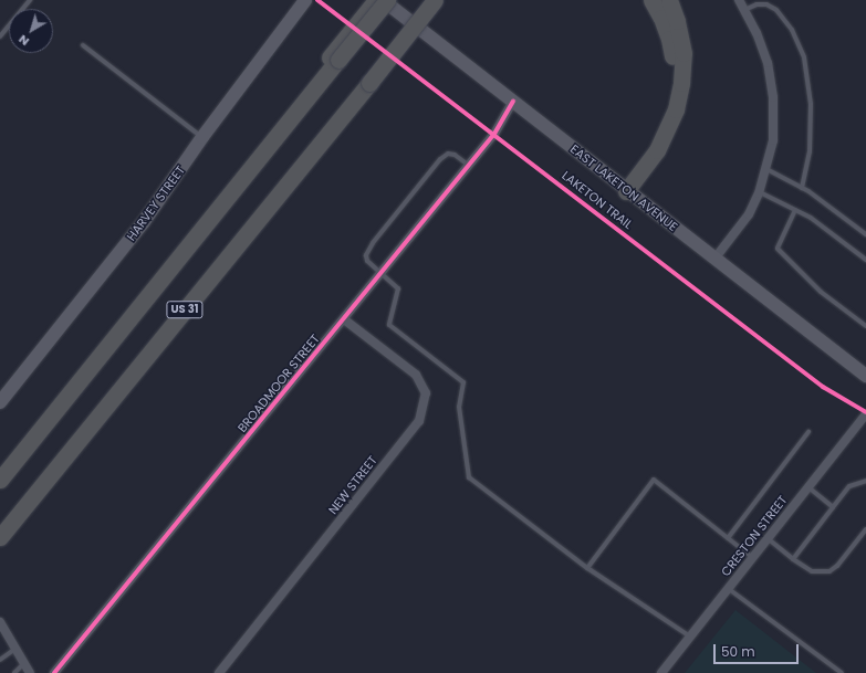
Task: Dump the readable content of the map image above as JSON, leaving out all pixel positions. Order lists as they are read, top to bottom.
{
  "streets": {
    "highway": ["US 31"],
    "main road": ["EAST LAKETON AVENUE", "HARVEY STREET"],
    "street": ["BROADMOOR STREET", "NEW STREET", "CRESTON STREET"],
    "cycle path": ["LAKETON TRAIL"]
  },
  "crossings": [
    ["EAST LAKETON AVENUE", "BROADMOOR STREET"],
    ["BROADMOOR STREET", "NEW STREET"]
  ],
  "scale_bar": "50 m",
  "north": "bottom left"
}
